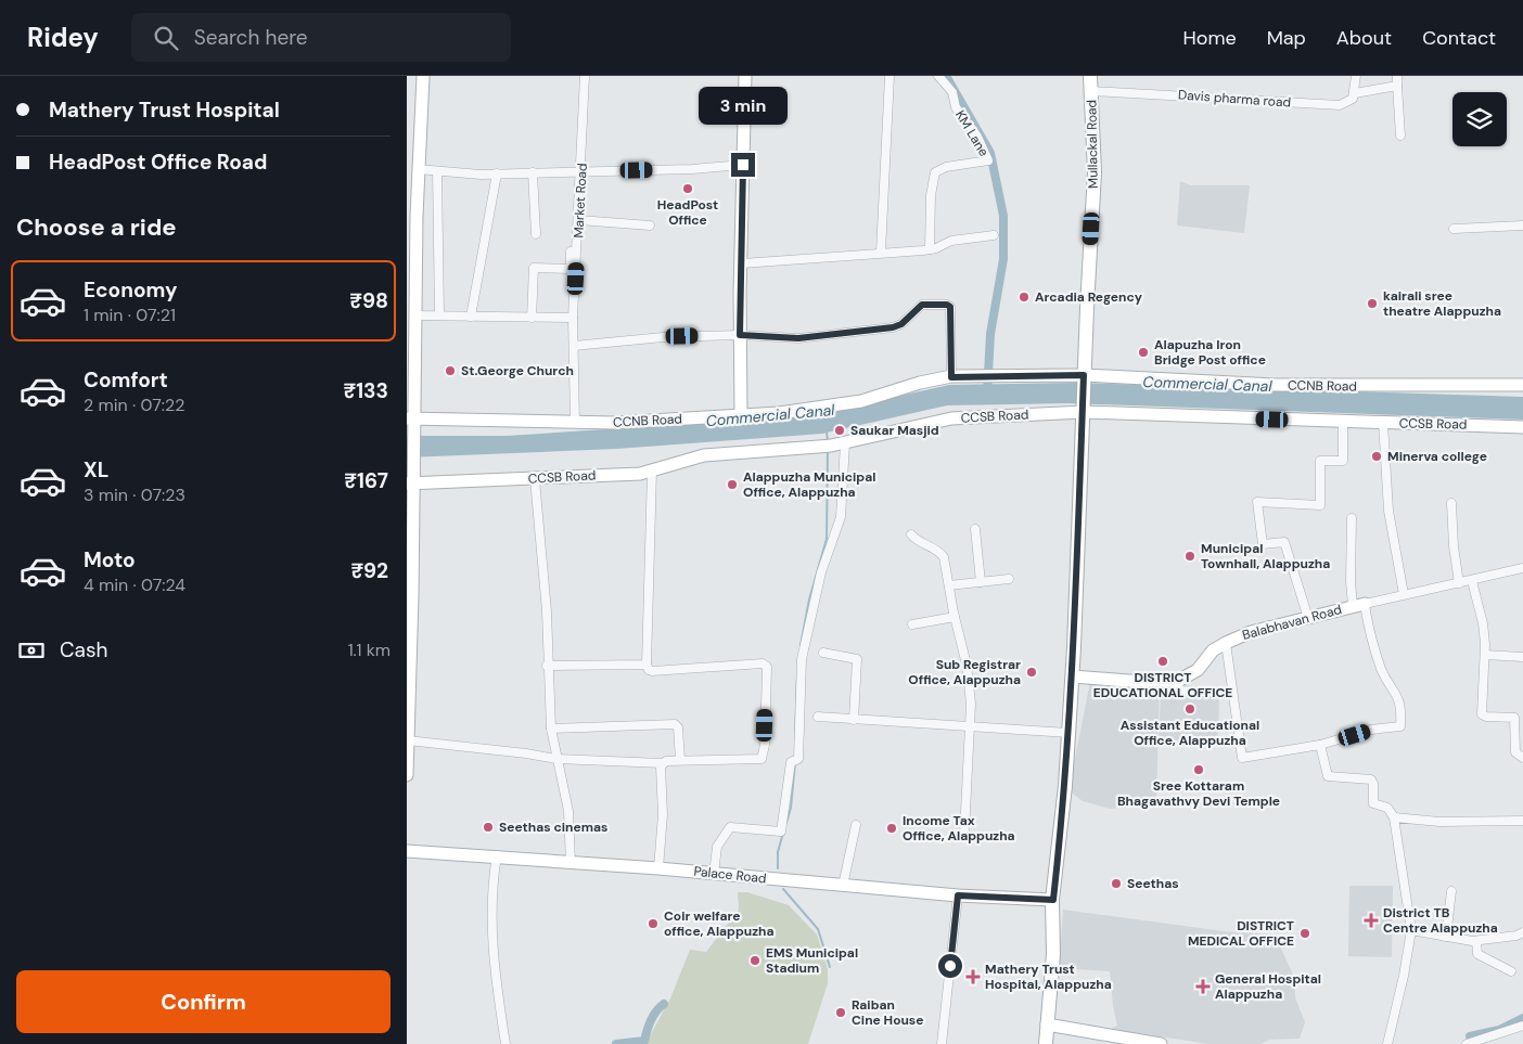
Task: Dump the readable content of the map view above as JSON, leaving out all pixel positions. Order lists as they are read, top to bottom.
{
  "streets": {
    "main road": [
      "Mullackal Road",
      "CCNB Road",
      "CCSB Road",
      "Balabhavan Road",
      "Palace Road"
    ],
    "street": ["Davis pharma road", "KM Lane", "Market Road"]
  },
  "crossings": [
    ["Davis pharma road", "Mullackal Road"],
    ["Mullackal Road", "CCNB Road"],
    ["Mullackal Road", "CCSB Road"],
    ["Market Road", "CCNB Road"]
  ],
  "water": ["Commercial Canal"],
  "places": {
    "other": [
      "HeadPost Office",
      "Arcadia Regency",
      "kairali sree theatre Alappuzha",
      "Alapuzha Iron Bridge Post office",
      "St.George Church",
      "Saukar Masjid",
      "Minerva college",
      "Alappuzha Municipal Office, Alappuzha",
      "Municipal Townhall, Alappuzha",
      "DISTRICT EDUCATIONAL OFFICE",
      "Sub Registrar Office, Alappuzha",
      "Assistant Educational Office, Alappuzha",
      "Sree Kottaram Bhagavathvy Devi Temple",
      "Seethas cinemas",
      "Income Tax Office, Alappuzha",
      "Seethas",
      "Coir welfare office, Alappuzha",
      "DISTRICT MEDICAL OFFICE",
      "EMS Municipal Stadium",
      "Raiban Cine House"
    ],
    "health": ["District TB Centre Alappuzha", "Mathery Trust Hospital, Alappuzha", "General Hospital Alappuzha"]
  },
  "page": {
    "header": "Ridey",
    "search": "Search here",
    "nav": [
      "Home",
      "Map",
      "About",
      "Contact"
    ],
    "banner": ["Mathery Trust Hospital", "HeadPost Office Road"],
    "bubble": "3 min",
    "heading": "Choose a ride",
    "list": [
      {
        "name": "Economy",
        "note": "1 min · 07:21",
        "value": "₹98"
      },
      {
        "name": "Comfort",
        "note": "2 min · 07:22",
        "value": "₹133"
      },
      {
        "name": "XL",
        "note": "3 min · 07:23",
        "value": "₹167"
      },
      {
        "name": "Moto",
        "note": "4 min · 07:24",
        "value": "₹92"
      }
    ],
    "pay": ["Cash", "1.1 km"],
    "buttons": "Confirm"
  }
}
